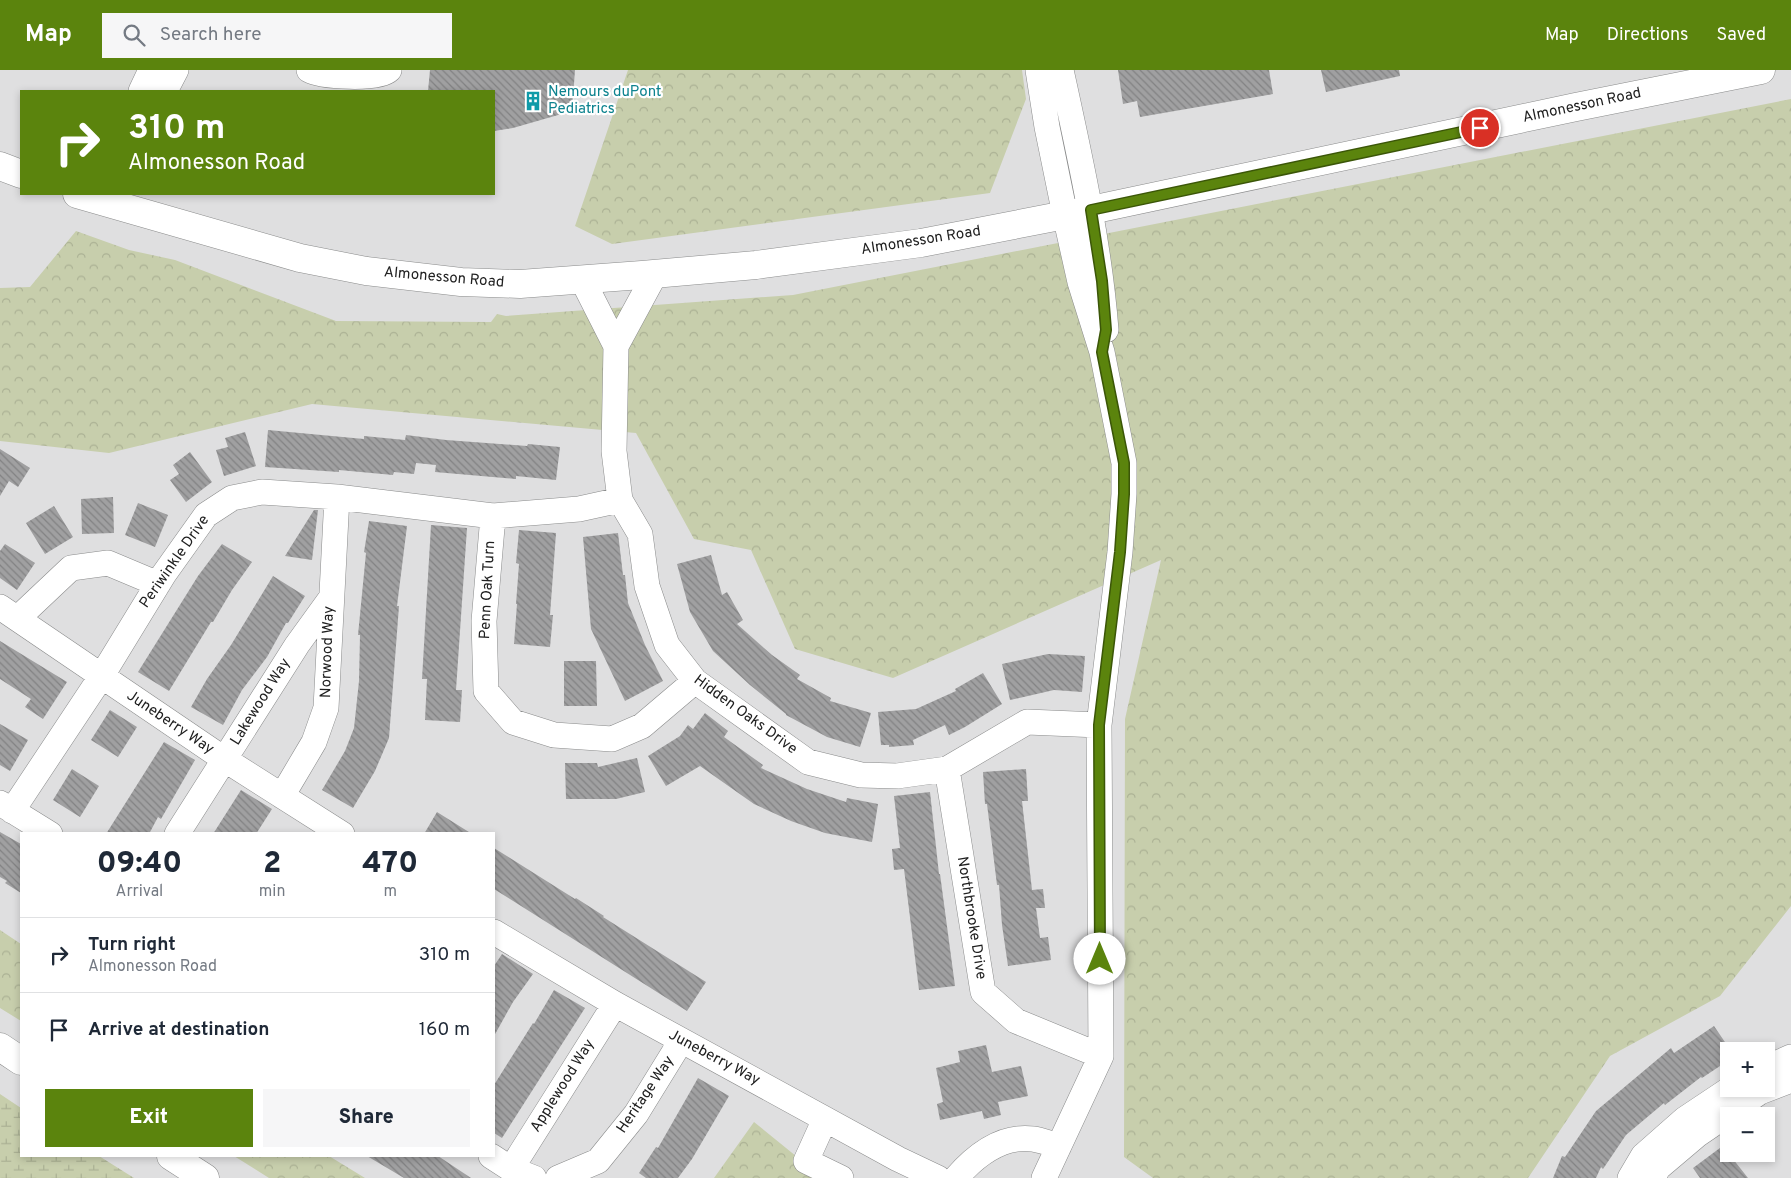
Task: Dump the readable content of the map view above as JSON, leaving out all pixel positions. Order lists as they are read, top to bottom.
{
  "streets": {
    "main road": ["Almonesson Road"],
    "street": [
      "Periwinkle Drive",
      "Penn Oak Turn",
      "Norwood Way",
      "Lakewood Way",
      "Hidden Oaks Drive",
      "Juneberry Way",
      "Northbrooke Drive",
      "Applewood Way",
      "Heritage Way"
    ]
  },
  "crossings": [
    ["Almonesson Road", "Hidden Oaks Drive"],
    ["Periwinkle Drive", "Penn Oak Turn"],
    ["Periwinkle Drive", "Norwood Way"],
    ["Periwinkle Drive", "Hidden Oaks Drive"],
    ["Periwinkle Drive", "Juneberry Way"],
    ["Penn Oak Turn", "Hidden Oaks Drive"],
    ["Norwood Way", "Lakewood Way"],
    ["Norwood Way", "Juneberry Way"],
    ["Lakewood Way", "Juneberry Way"],
    ["Hidden Oaks Drive", "Northbrooke Drive"],
    ["Juneberry Way", "Applewood Way"],
    ["Juneberry Way", "Heritage Way"]
  ],
  "places": {
    "building": ["Nemours duPont Pediatrics"]
  },
  "page": {
    "header": "Map",
    "search": "Search here",
    "nav": ["Map", "Directions", "Saved"],
    "turn": ["310 m", "Almonesson Road"],
    "eta": [
      "09:40",
      "Arrival",
      "2",
      "min",
      "470",
      "m"
    ],
    "list": [
      {
        "name": "Turn right",
        "note": "Almonesson Road",
        "value": "310 m"
      },
      {
        "name": "Arrive at destination",
        "value": "160 m"
      }
    ],
    "map_buttons": ["+", "−"],
    "buttons": ["Exit", "Share"]
  }
}
